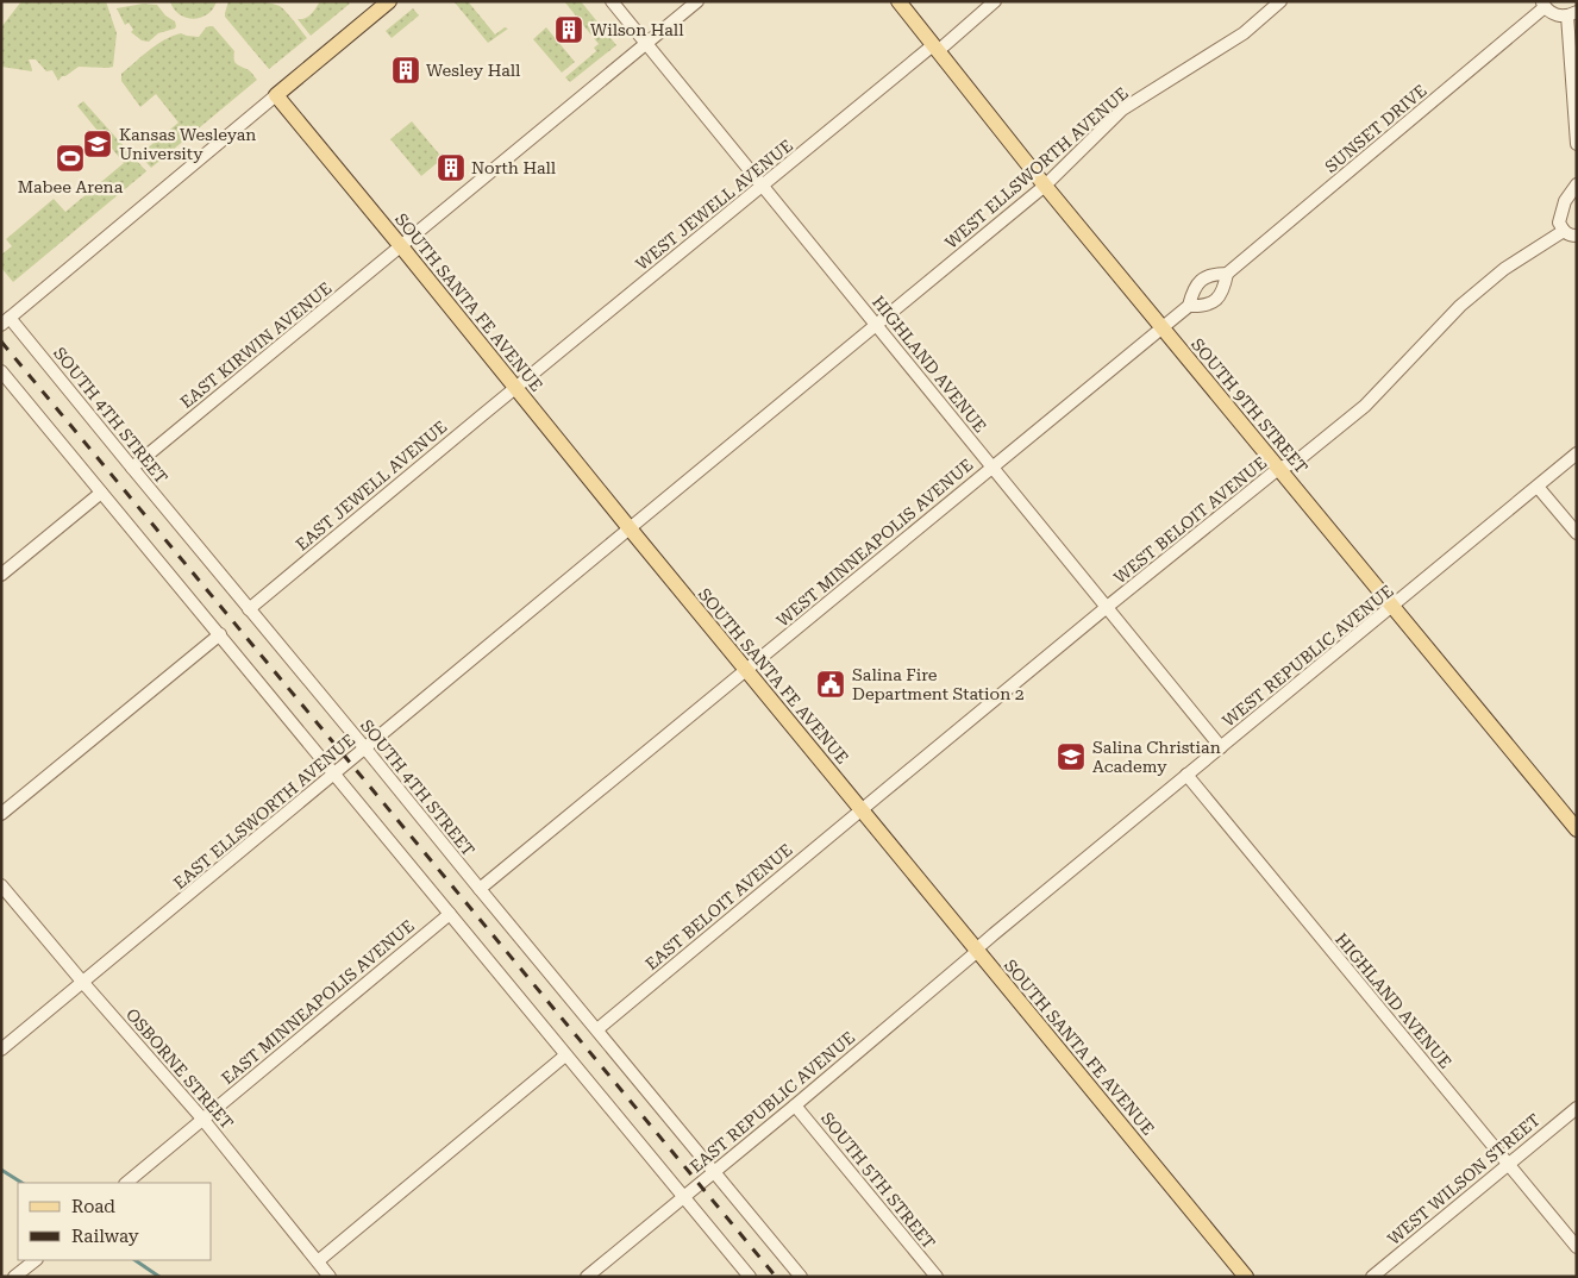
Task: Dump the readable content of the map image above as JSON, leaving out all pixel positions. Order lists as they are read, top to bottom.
{
  "streets": {
    "main road": ["SOUTH SANTA FE AVENUE", "SOUTH 9TH STREET"],
    "street": [
      "SUNSET DRIVE",
      "WEST ELLSWORTH AVENUE",
      "WEST JEWELL AVENUE",
      "EAST KIRWIN AVENUE",
      "HIGHLAND AVENUE",
      "SOUTH 4TH STREET",
      "EAST JEWELL AVENUE",
      "WEST BELOIT AVENUE",
      "WEST MINNEAPOLIS AVENUE",
      "WEST REPUBLIC AVENUE",
      "EAST ELLSWORTH AVENUE",
      "EAST BELOIT AVENUE",
      "EAST MINNEAPOLIS AVENUE",
      "OSBORNE STREET",
      "EAST REPUBLIC AVENUE",
      "WEST WILSON STREET",
      "SOUTH 5TH STREET"
    ]
  },
  "crossings": [
    ["SUNSET DRIVE", "SOUTH 9TH STREET"],
    ["SUNSET DRIVE", "WEST MINNEAPOLIS AVENUE"],
    ["WEST ELLSWORTH AVENUE", "SOUTH SANTA FE AVENUE"],
    ["WEST ELLSWORTH AVENUE", "HIGHLAND AVENUE"],
    ["WEST ELLSWORTH AVENUE", "SOUTH 9TH STREET"],
    ["WEST ELLSWORTH AVENUE", "EAST ELLSWORTH AVENUE"],
    ["WEST JEWELL AVENUE", "SOUTH SANTA FE AVENUE"],
    ["WEST JEWELL AVENUE", "HIGHLAND AVENUE"],
    ["WEST JEWELL AVENUE", "SOUTH 9TH STREET"],
    ["WEST JEWELL AVENUE", "EAST JEWELL AVENUE"],
    ["SOUTH SANTA FE AVENUE", "EAST KIRWIN AVENUE"],
    ["SOUTH SANTA FE AVENUE", "EAST JEWELL AVENUE"],
    ["SOUTH SANTA FE AVENUE", "WEST BELOIT AVENUE"],
    ["SOUTH SANTA FE AVENUE", "WEST MINNEAPOLIS AVENUE"],
    ["SOUTH SANTA FE AVENUE", "WEST REPUBLIC AVENUE"],
    ["SOUTH SANTA FE AVENUE", "EAST ELLSWORTH AVENUE"],
    ["SOUTH SANTA FE AVENUE", "EAST BELOIT AVENUE"],
    ["SOUTH SANTA FE AVENUE", "EAST REPUBLIC AVENUE"],
    ["EAST KIRWIN AVENUE", "HIGHLAND AVENUE"],
    ["EAST KIRWIN AVENUE", "SOUTH 4TH STREET"],
    ["HIGHLAND AVENUE", "WEST BELOIT AVENUE"],
    ["HIGHLAND AVENUE", "WEST MINNEAPOLIS AVENUE"],
    ["HIGHLAND AVENUE", "WEST REPUBLIC AVENUE"],
    ["HIGHLAND AVENUE", "WEST WILSON STREET"],
    ["SOUTH 9TH STREET", "WEST BELOIT AVENUE"],
    ["SOUTH 9TH STREET", "WEST MINNEAPOLIS AVENUE"],
    ["SOUTH 9TH STREET", "WEST REPUBLIC AVENUE"],
    ["SOUTH 4TH STREET", "EAST JEWELL AVENUE"],
    ["SOUTH 4TH STREET", "EAST ELLSWORTH AVENUE"],
    ["SOUTH 4TH STREET", "EAST BELOIT AVENUE"],
    ["SOUTH 4TH STREET", "EAST REPUBLIC AVENUE"],
    ["WEST BELOIT AVENUE", "EAST BELOIT AVENUE"],
    ["WEST REPUBLIC AVENUE", "EAST REPUBLIC AVENUE"],
    ["EAST ELLSWORTH AVENUE", "OSBORNE STREET"],
    ["EAST MINNEAPOLIS AVENUE", "OSBORNE STREET"],
    ["EAST REPUBLIC AVENUE", "SOUTH 5TH STREET"]
  ],
  "places": {
    "building": ["Wilson Hall", "Wesley Hall", "North Hall"],
    "school or university": ["Kansas Wesleyan University", "Salina Christian Academy"],
    "sports": ["Mabee Arena"],
    "public building": ["Salina Fire Department Station 2"]
  },
  "legend": ["Road", "Railway"]
}
